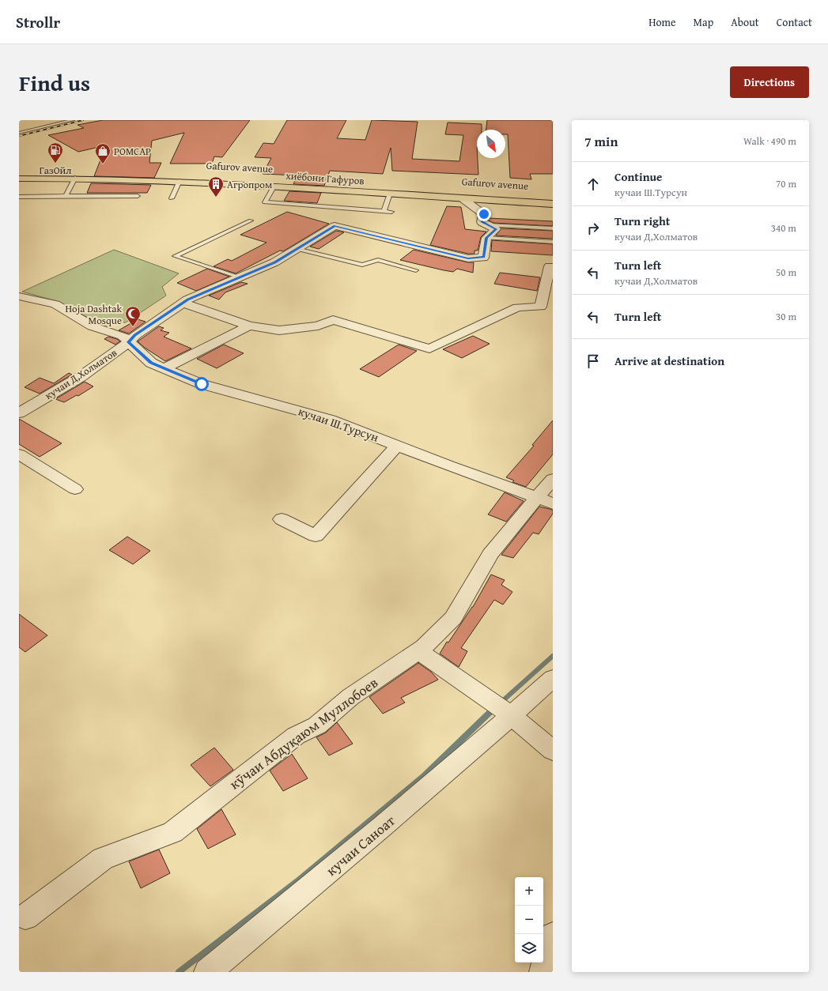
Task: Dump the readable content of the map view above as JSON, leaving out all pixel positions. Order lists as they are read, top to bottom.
{
  "streets": {
    "highway": ["Gafurov avenue", "хиёбони Гафуров"],
    "street": [
      "кучаи Д,Холматов",
      "кучаи Ш.Турсун",
      "кӯчаи Абдуқаюм Муллобоев",
      "кучаи Саноат"
    ]
  },
  "crossings": [
    ["Gafurov avenue", "хиёбони Гафуров"],
    ["кучаи Д,Холматов", "кучаи Ш.Турсун"],
    ["кучаи Ш.Турсун", "кӯчаи Абдуқаюм Муллобоев"]
  ],
  "places": {
    "fuel station": ["ГазОйл"],
    "shop": ["РОМСАР"],
    "building": ["Агропром"],
    "mosque": ["Hoja Dashtak Mosque"]
  },
  "north": "bottom right",
  "page": {
    "header": "Strollr",
    "nav": [
      "Home",
      "Map",
      "About",
      "Contact"
    ],
    "title": "Find us",
    "buttons": "Directions",
    "heading": ["7 min", "Walk · 490 m"],
    "list": [
      ["Continue", "кучаи Ш.Турсун", "70 m"],
      ["Turn right", "кучаи Д,Холматов", "340 m"],
      ["Turn left", "кучаи Д,Холматов", "50 m"],
      ["Turn left", "30 m"],
      "Arrive at destination"
    ],
    "map_buttons": ["+", "−"]
  }
}
